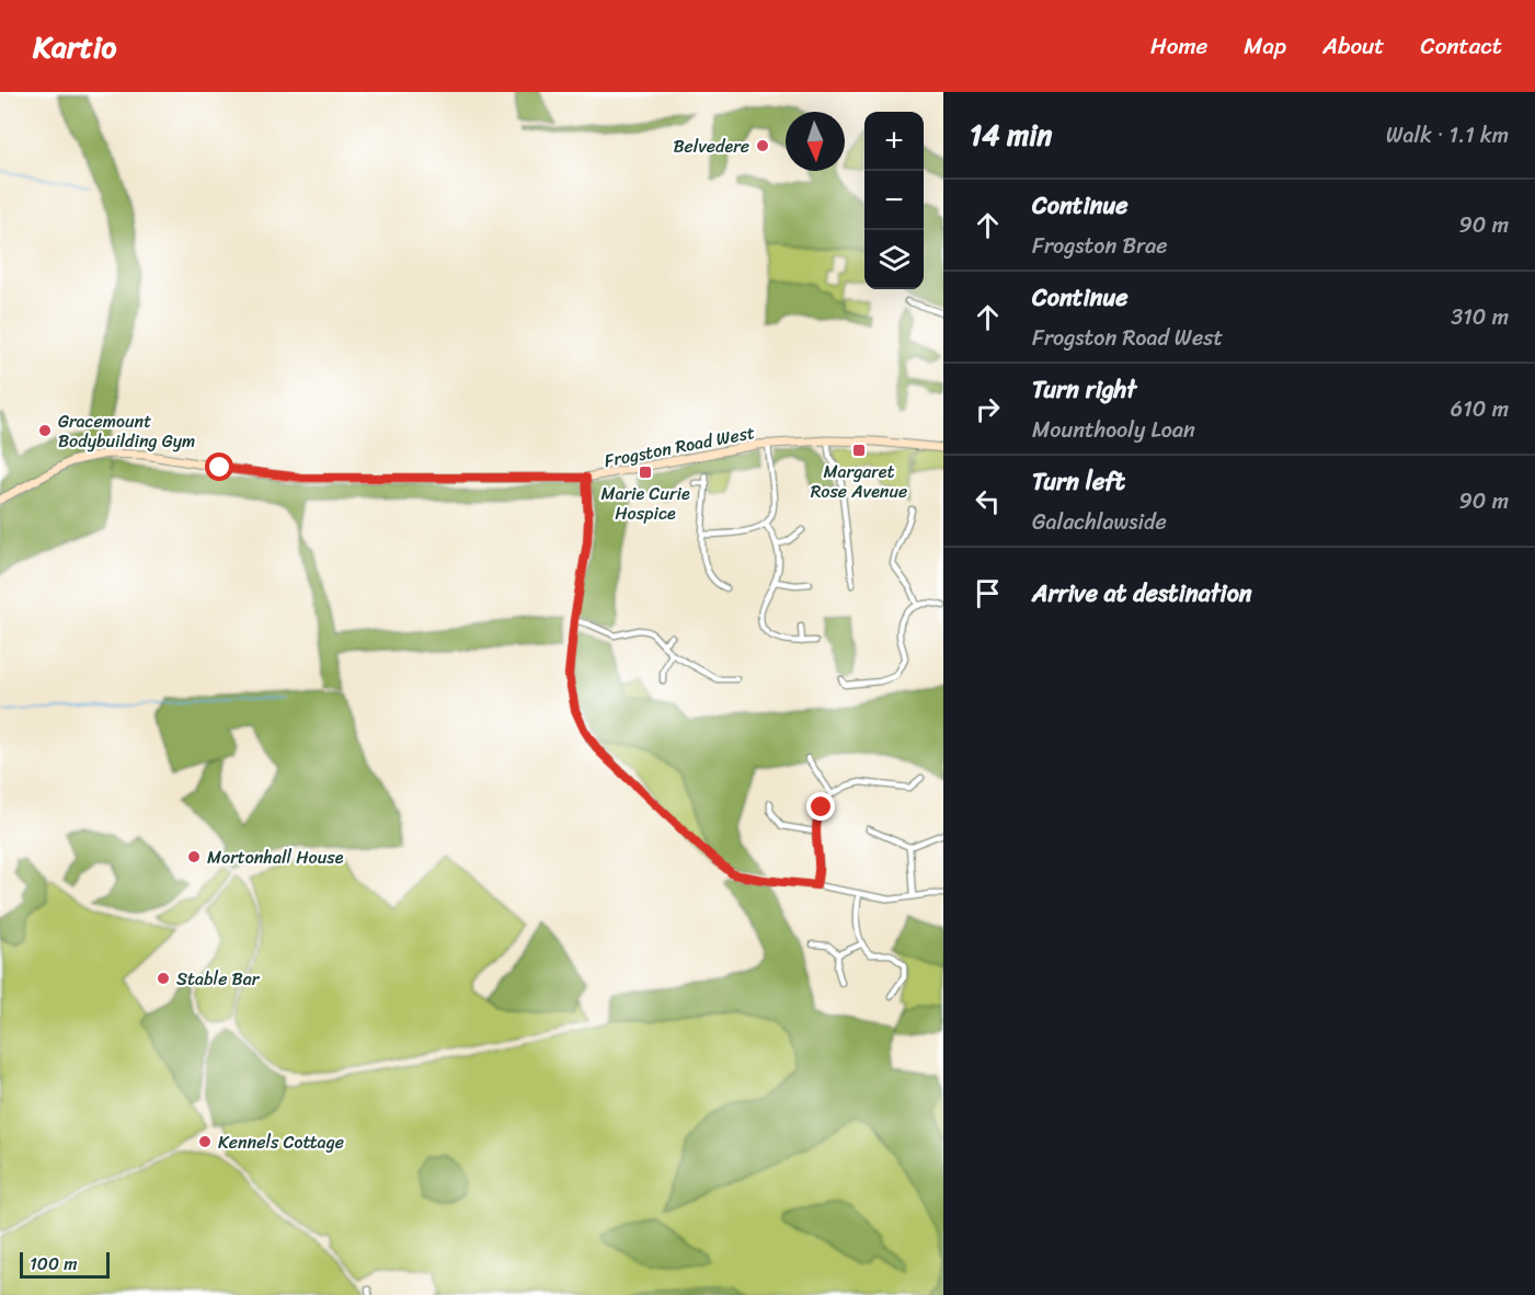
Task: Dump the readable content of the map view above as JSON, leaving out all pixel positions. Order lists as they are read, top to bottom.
{
  "streets": {
    "main road": ["Frogston Road West"]
  },
  "places": {
    "other": [
      "Belvedere",
      "Gracemount Bodybuilding Gym",
      "Mortonhall House",
      "Stable Bar",
      "Kennels Cottage"
    ],
    "transit": ["Margaret Rose Avenue", "Marie Curie Hospice"]
  },
  "scale_bar": "100 m",
  "north": "bottom",
  "page": {
    "header": "Kartio",
    "nav": [
      "Home",
      "Map",
      "About",
      "Contact"
    ],
    "heading": ["14 min", "Walk · 1.1 km"],
    "map_buttons": ["+", "−"],
    "list": [
      ["Continue", "Frogston Brae", "90 m"],
      ["Continue", "Frogston Road West", "310 m"],
      ["Turn right", "Mounthooly Loan", "610 m"],
      ["Turn left", "Galachlawside", "90 m"],
      "Arrive at destination"
    ],
    "scale": "100 m"
  }
}
